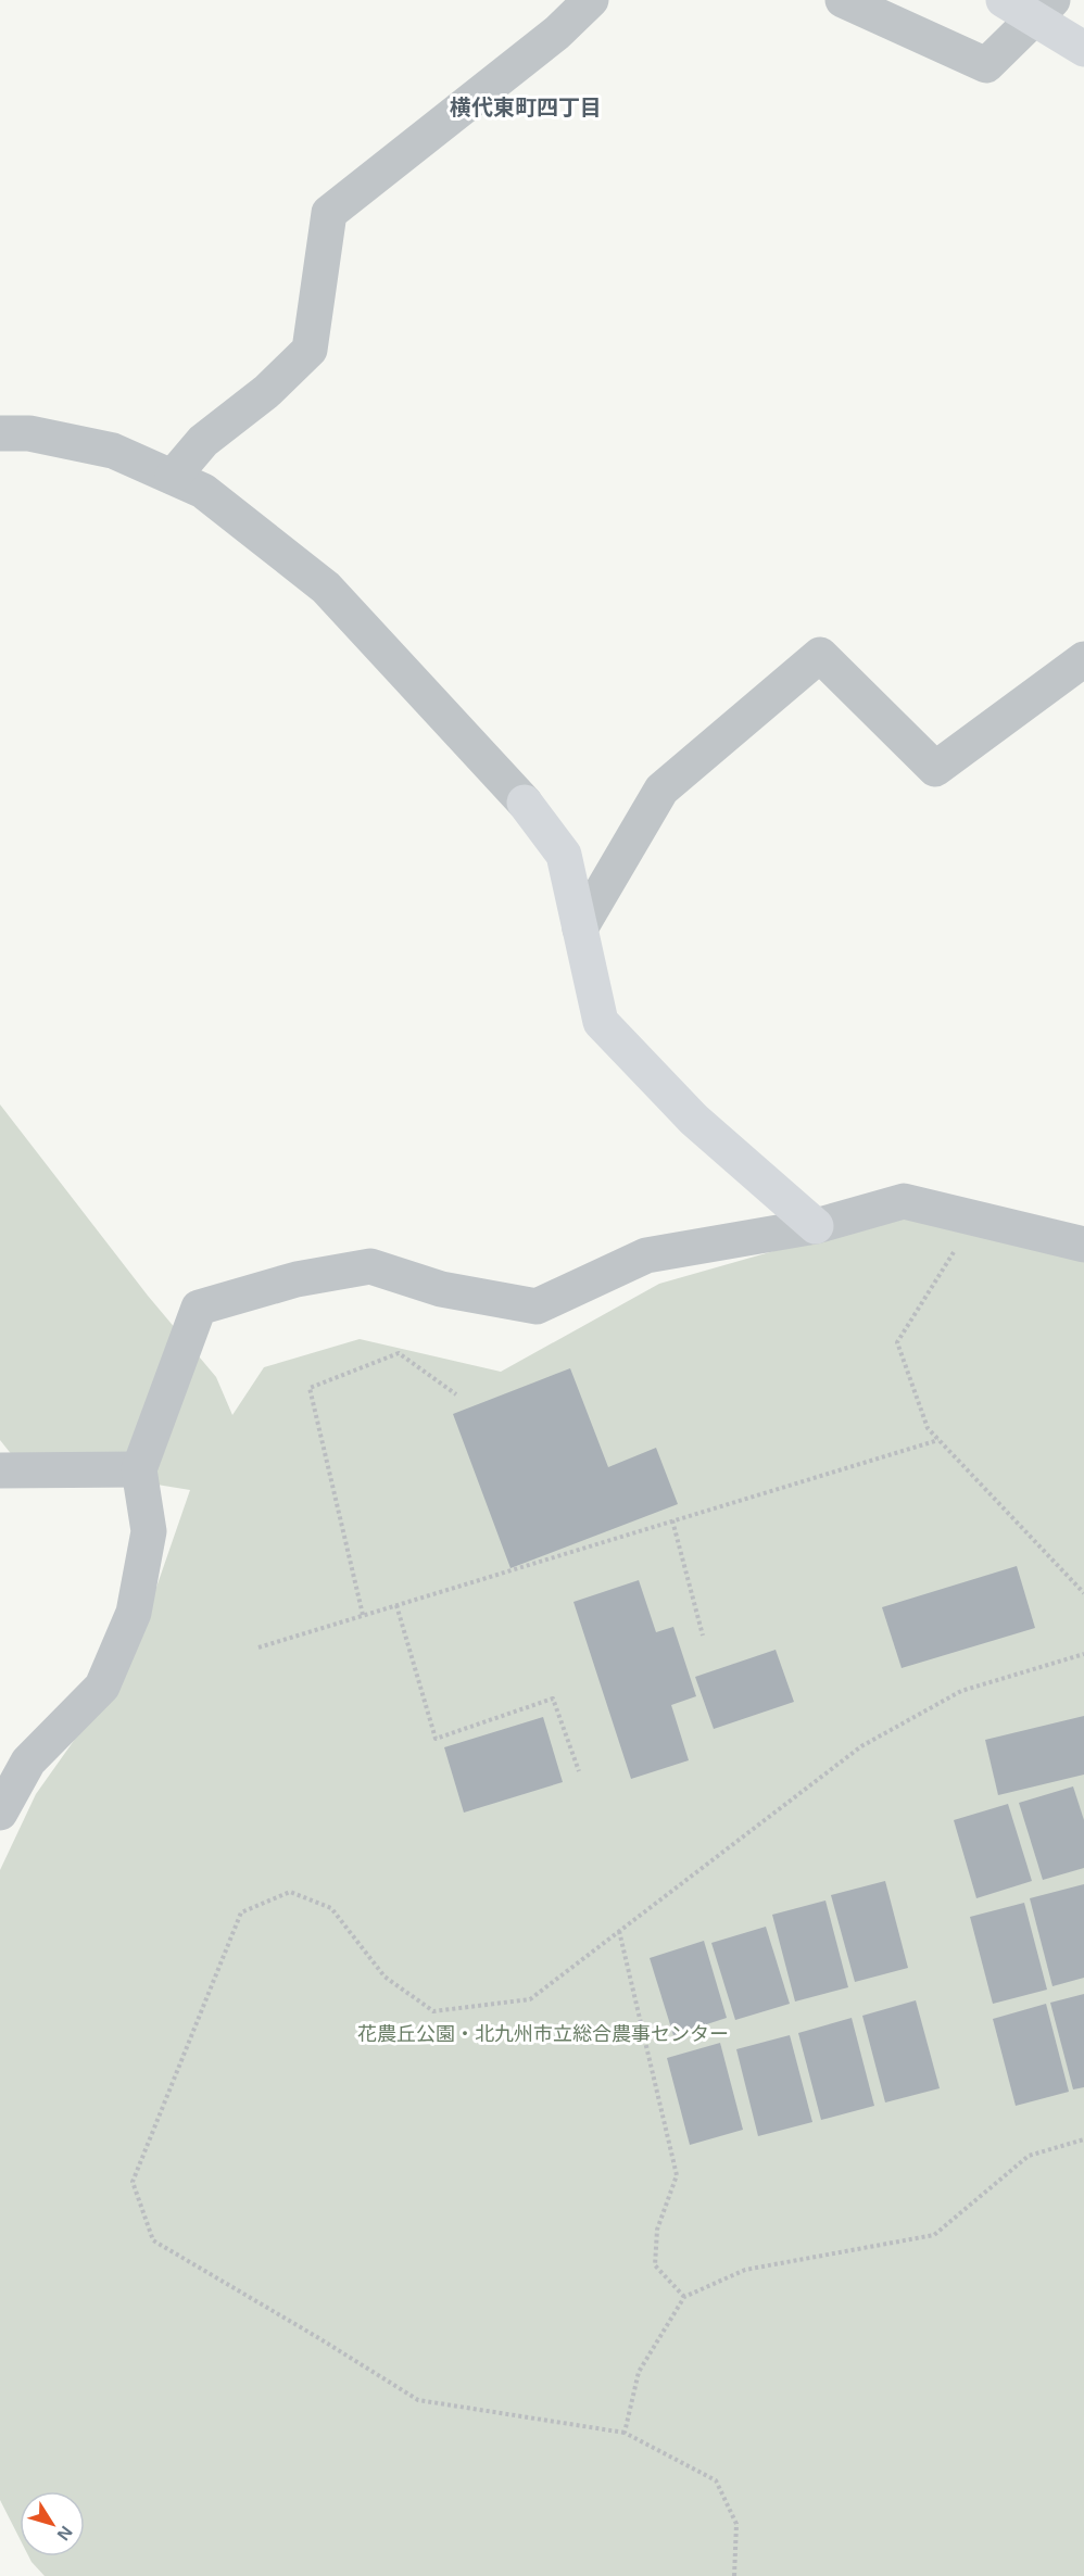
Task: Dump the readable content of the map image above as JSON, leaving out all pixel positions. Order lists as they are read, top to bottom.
{
  "districts": ["横代東町四丁目"],
  "parks": ["花農丘公園・北九州市立総合農事センター"],
  "north": "bottom right"
}
